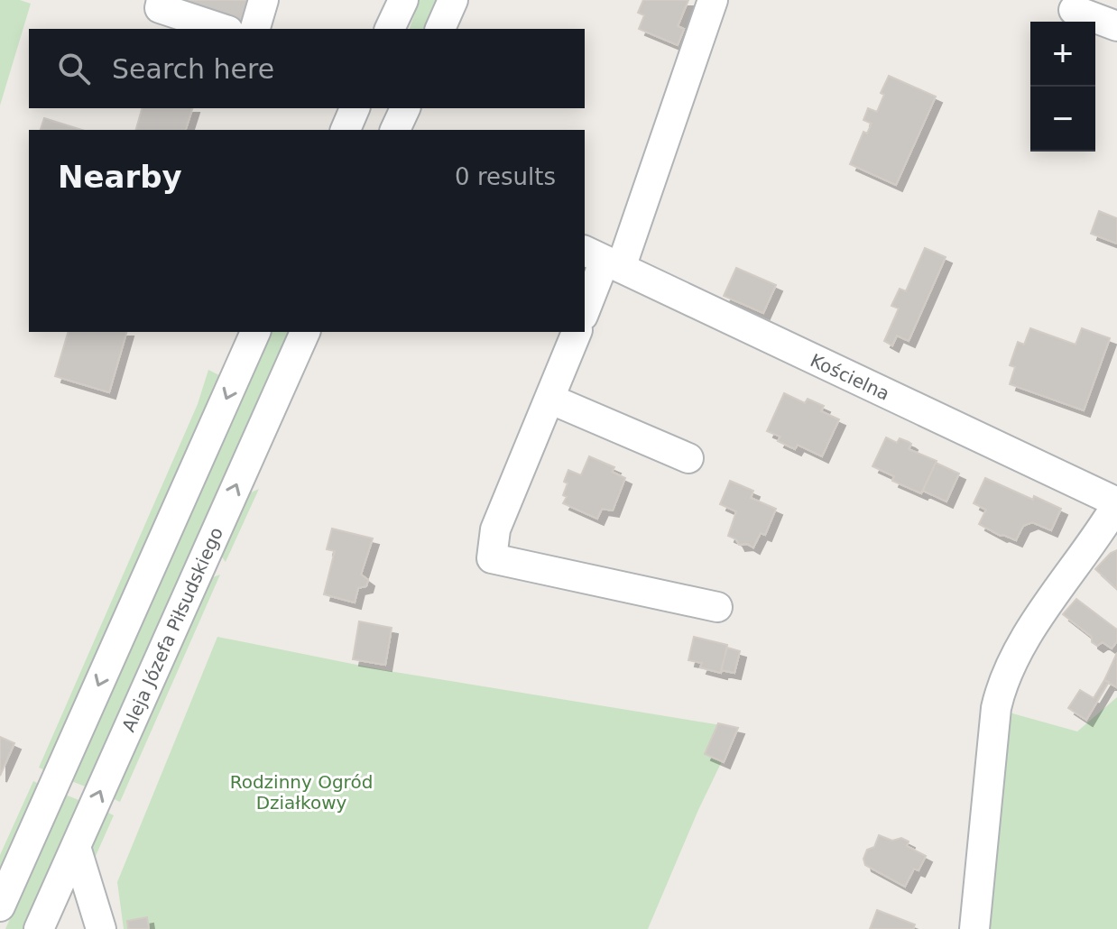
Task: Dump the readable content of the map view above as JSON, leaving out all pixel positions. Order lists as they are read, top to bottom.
{
  "streets": {
    "street": ["Kościelna", "Aleja Józefa Piłsudskiego"]
  },
  "parks": ["Rodzinny Ogród Działkowy"],
  "page": {
    "map_buttons": ["+", "−"],
    "search": "Search here",
    "heading": ["Nearby", "0 results"]
  }
}
